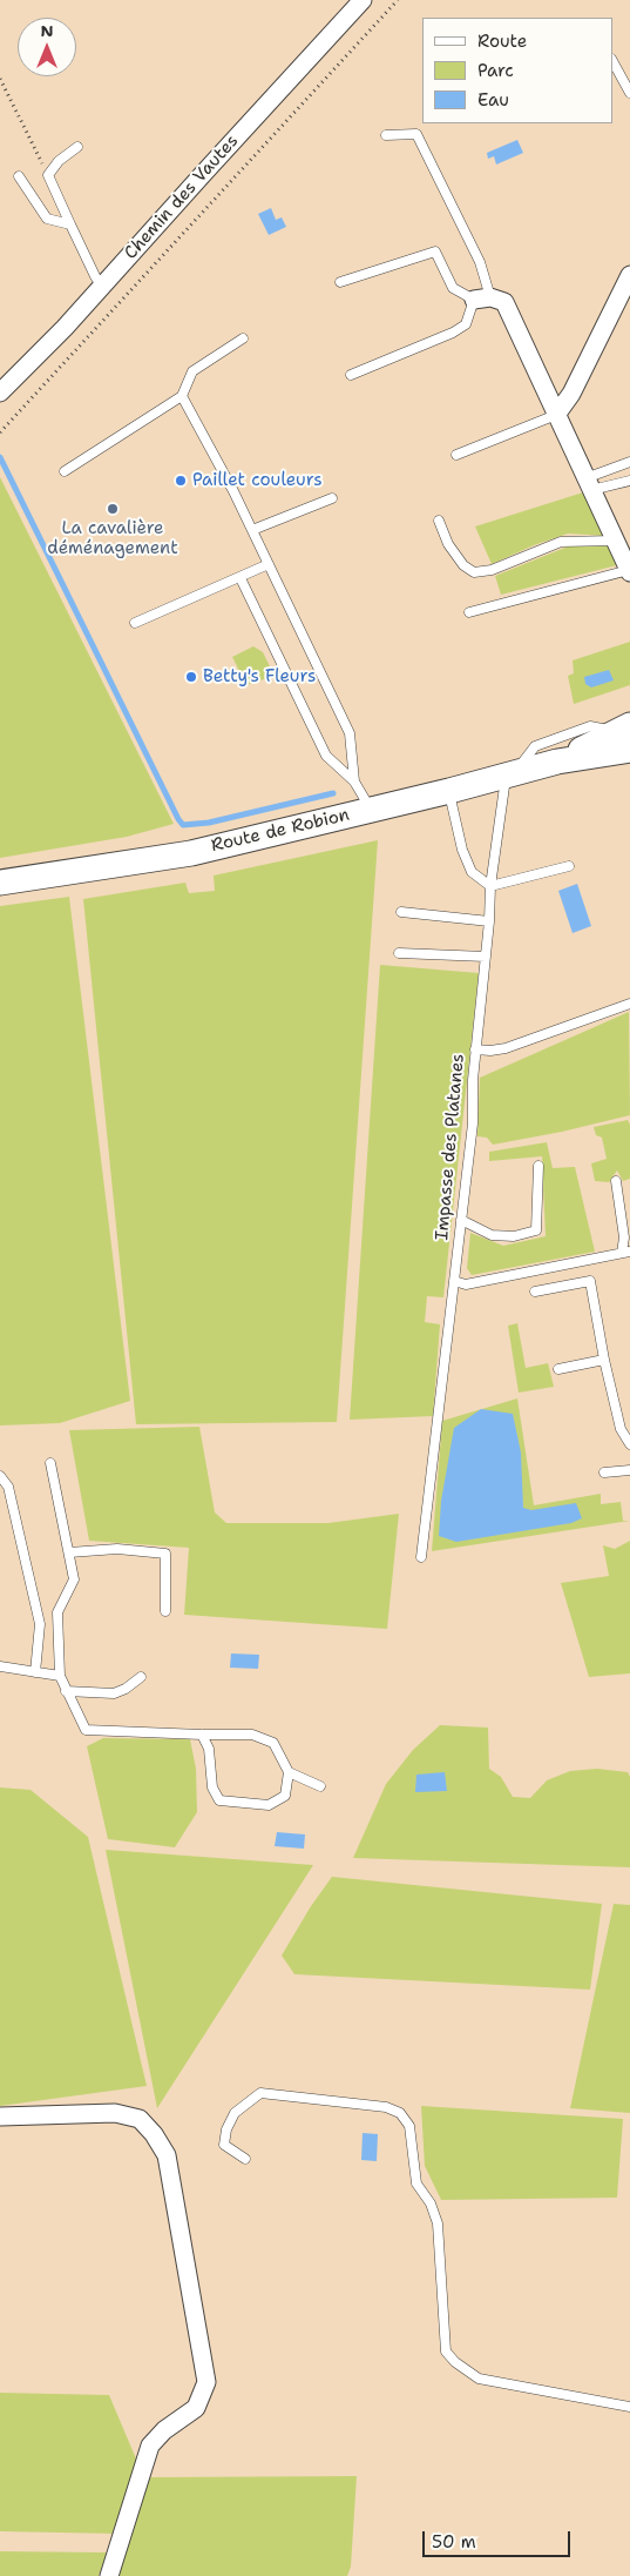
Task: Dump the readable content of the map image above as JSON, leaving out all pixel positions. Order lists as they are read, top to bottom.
{
  "streets": {
    "main road": ["Route de Robion"],
    "street": ["Chemin des Vautes"],
    "lane": ["Impasse des Platanes"]
  },
  "crossings": [
    ["Route de Robion", "Impasse des Platanes"]
  ],
  "places": ["Paillet couleurs", "La cavalière déménagement", "Betty's Fleurs"],
  "legend": ["Route", "Parc", "Eau"],
  "scale_bar": "50 m",
  "north": "top"
}
